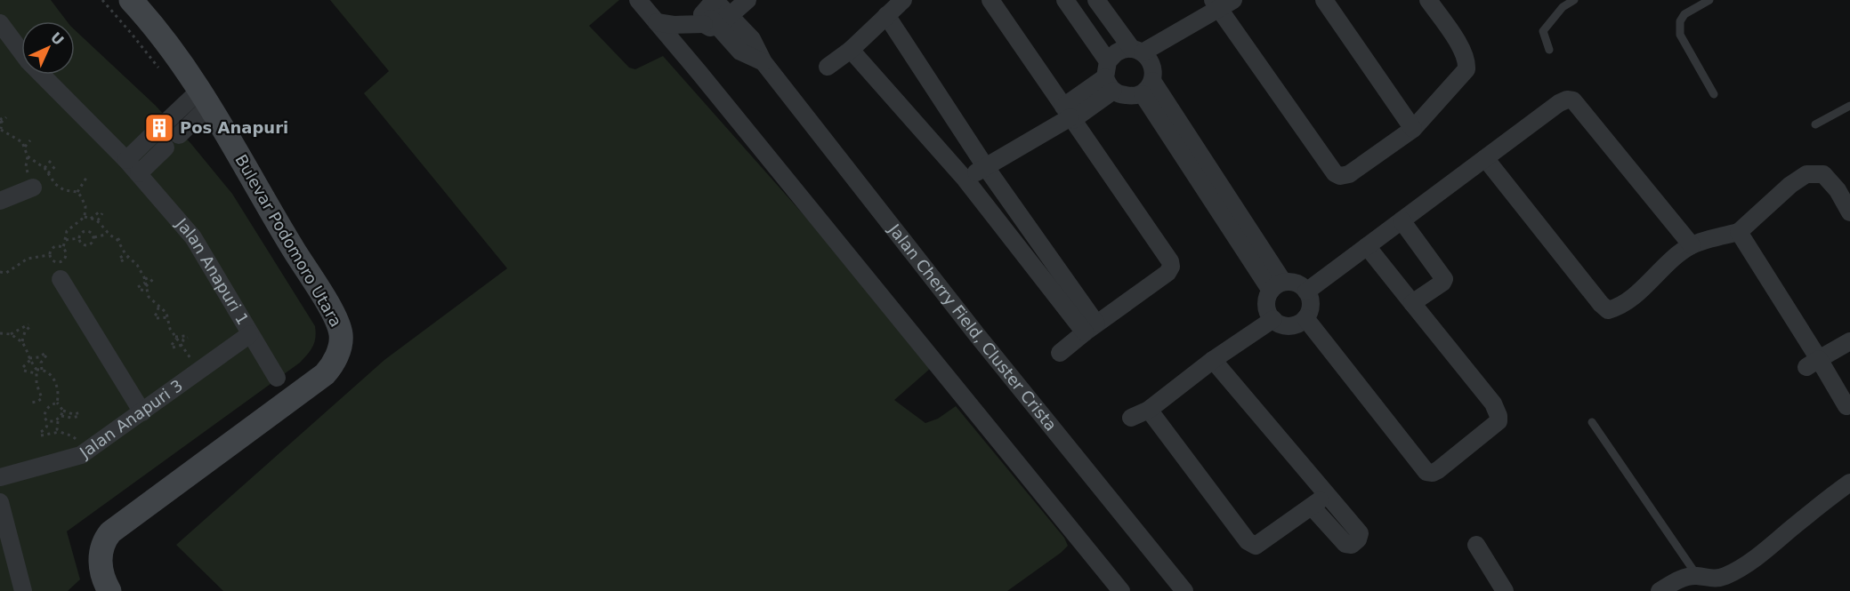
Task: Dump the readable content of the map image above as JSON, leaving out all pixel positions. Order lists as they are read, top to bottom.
{
  "streets": {
    "street": [
      "Bulevar Podomoro Utara",
      "Jalan Anapuri 1",
      "Jalan Cherry Field, Cluster Crista",
      "Jalan Anapuri 3"
    ]
  },
  "crossings": [
    ["Jalan Anapuri 1", "Jalan Anapuri 3"]
  ],
  "places": {
    "building": ["Pos Anapuri"]
  },
  "north": "top right"
}
